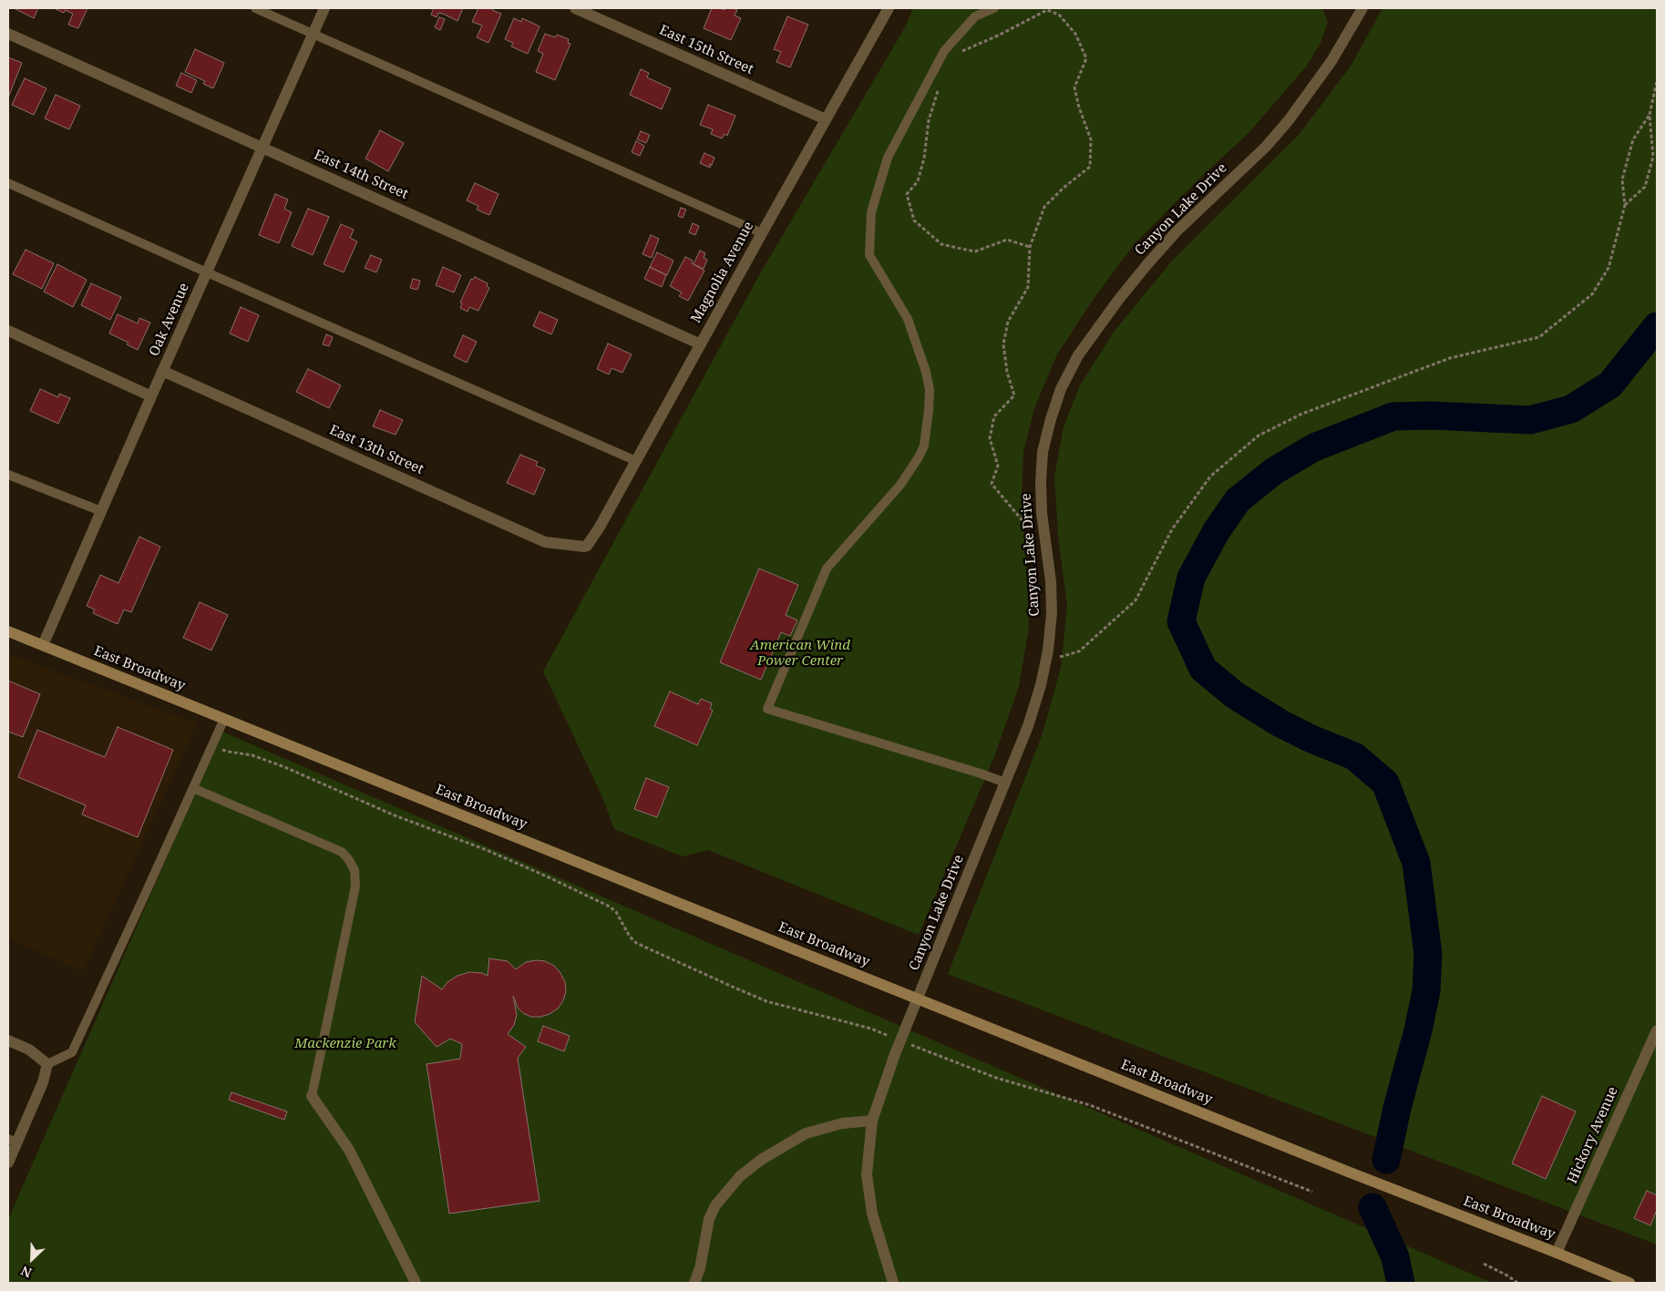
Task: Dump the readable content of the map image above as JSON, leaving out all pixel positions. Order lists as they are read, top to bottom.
{
  "streets": {
    "main road": ["East Broadway"],
    "street": [
      "East 15th Street",
      "East 14th Street",
      "Canyon Lake Drive",
      "Magnolia Avenue",
      "Oak Avenue",
      "East 13th Street",
      "Hickory Avenue"
    ]
  },
  "crossings": [
    ["East 15th Street", "Magnolia Avenue"],
    ["East 14th Street", "Magnolia Avenue"],
    ["East 14th Street", "Oak Avenue"],
    ["Canyon Lake Drive", "East Broadway"],
    ["Magnolia Avenue", "East 13th Street"],
    ["Oak Avenue", "East 13th Street"],
    ["Oak Avenue", "East Broadway"],
    ["East Broadway", "Hickory Avenue"]
  ],
  "parks": ["American Wind Power Center", "Mackenzie Park"],
  "north": "bottom left"
}
